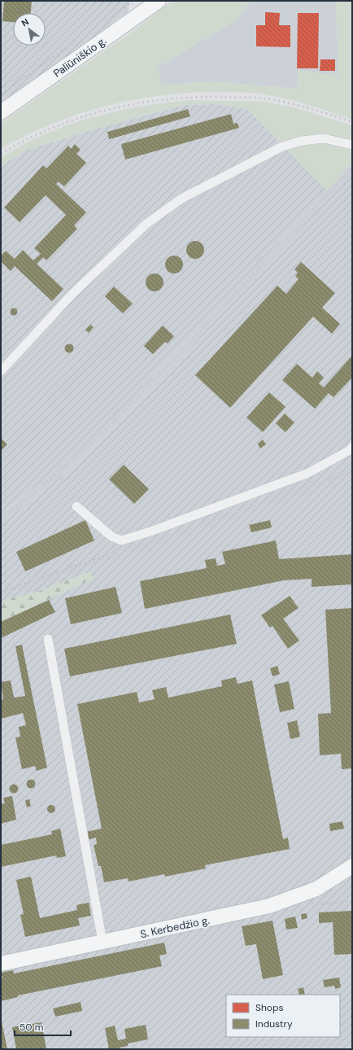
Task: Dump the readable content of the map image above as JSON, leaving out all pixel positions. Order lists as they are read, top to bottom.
{
  "streets": {
    "main road": ["Paliūniškio g.", "S. Kerbedžio g."]
  },
  "legend": ["Shops", "Industry"],
  "scale_bar": "50 m",
  "north": "top left"
}
